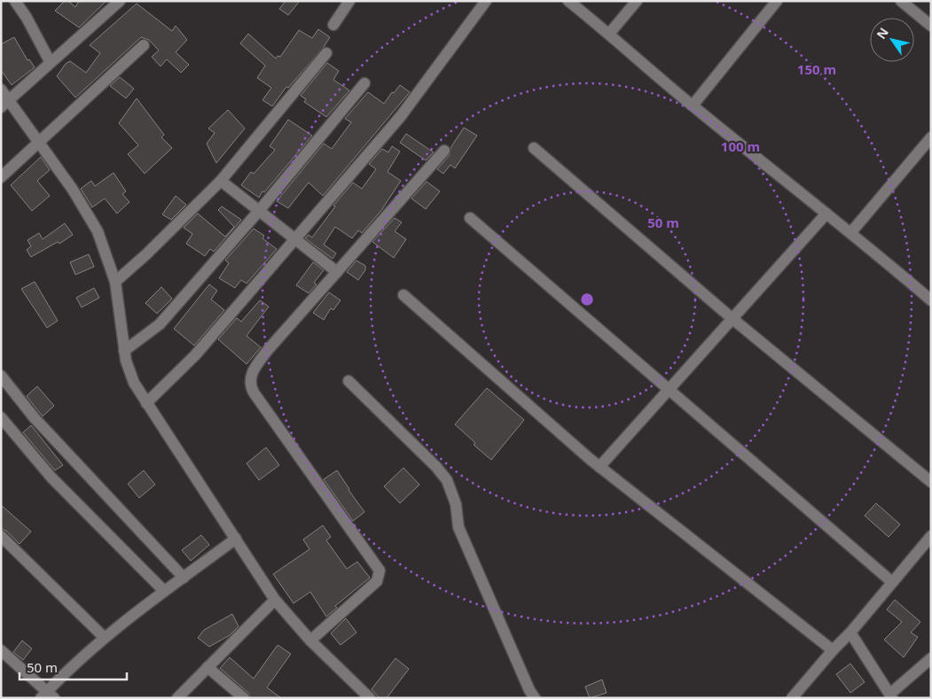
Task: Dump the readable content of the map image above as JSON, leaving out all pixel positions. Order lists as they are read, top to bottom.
{
  "scale_bar": "50 m",
  "north": "top left",
  "rings": ["150 m", "100 m", "50 m"]
}
